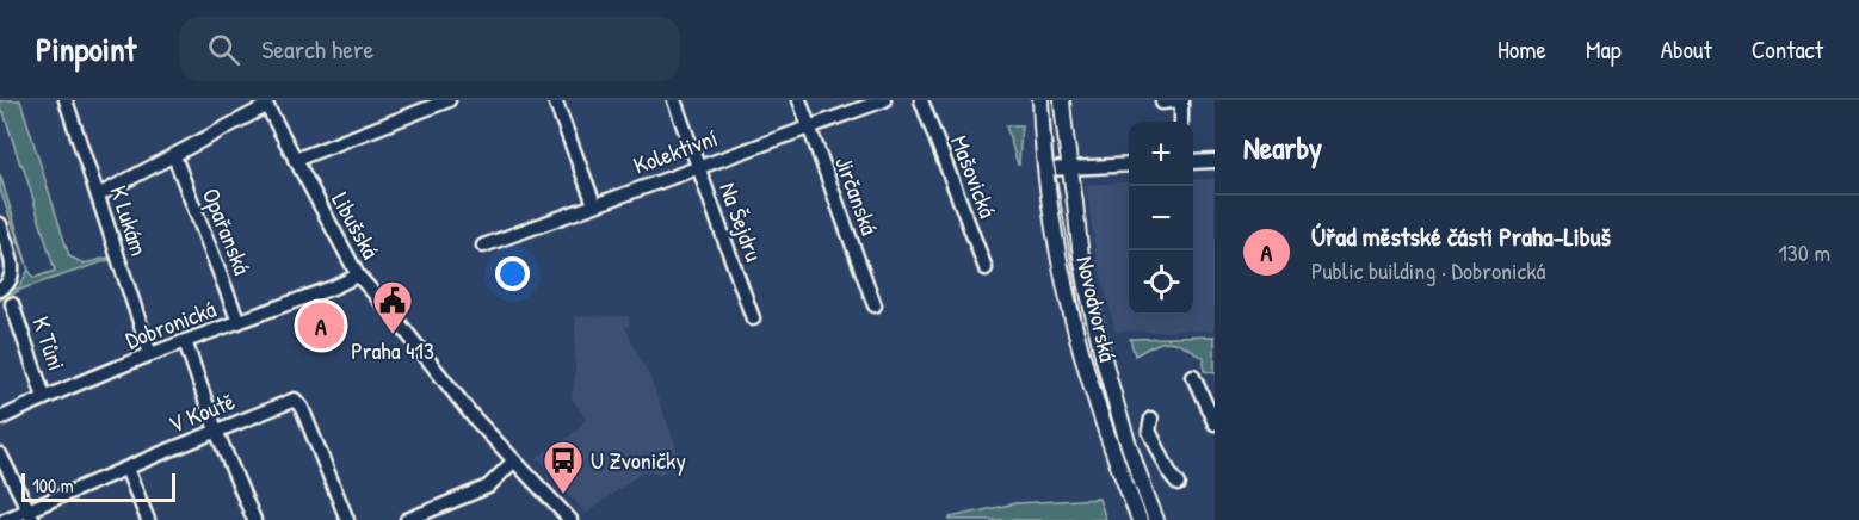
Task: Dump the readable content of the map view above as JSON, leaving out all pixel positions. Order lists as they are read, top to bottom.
{
  "streets": {
    "main road": ["Novodvorská"],
    "street": [
      "Kolektivní",
      "Mašovická",
      "Jirčanská",
      "K Lukám",
      "Na Šejdru",
      "Libušská",
      "Opařanská",
      "Dobronická",
      "K Tůni",
      "V Koutě"
    ]
  },
  "crossings": [
    ["Kolektivní", "Jirčanská"],
    ["Kolektivní", "Na Šejdru"],
    ["K Lukám", "Dobronická"],
    ["Libušská", "Dobronická"],
    ["Opařanská", "Dobronická"],
    ["Dobronická", "K Tůni"]
  ],
  "places": {
    "public building": ["Praha 413"],
    "bus stop": ["U Zvoničky"]
  },
  "scale_bar": "100 m",
  "page": {
    "header": "Pinpoint",
    "search": "Search here",
    "nav": [
      "Home",
      "Map",
      "About",
      "Contact"
    ],
    "heading": "Nearby",
    "map_buttons": ["+", "−"],
    "list": [
      {
        "mark": "A",
        "name": "Úřad městské části Praha-Libuš",
        "note": "Public building · Dobronická",
        "value": "130 m"
      }
    ],
    "pins": "A",
    "scale": "100 m"
  }
}
